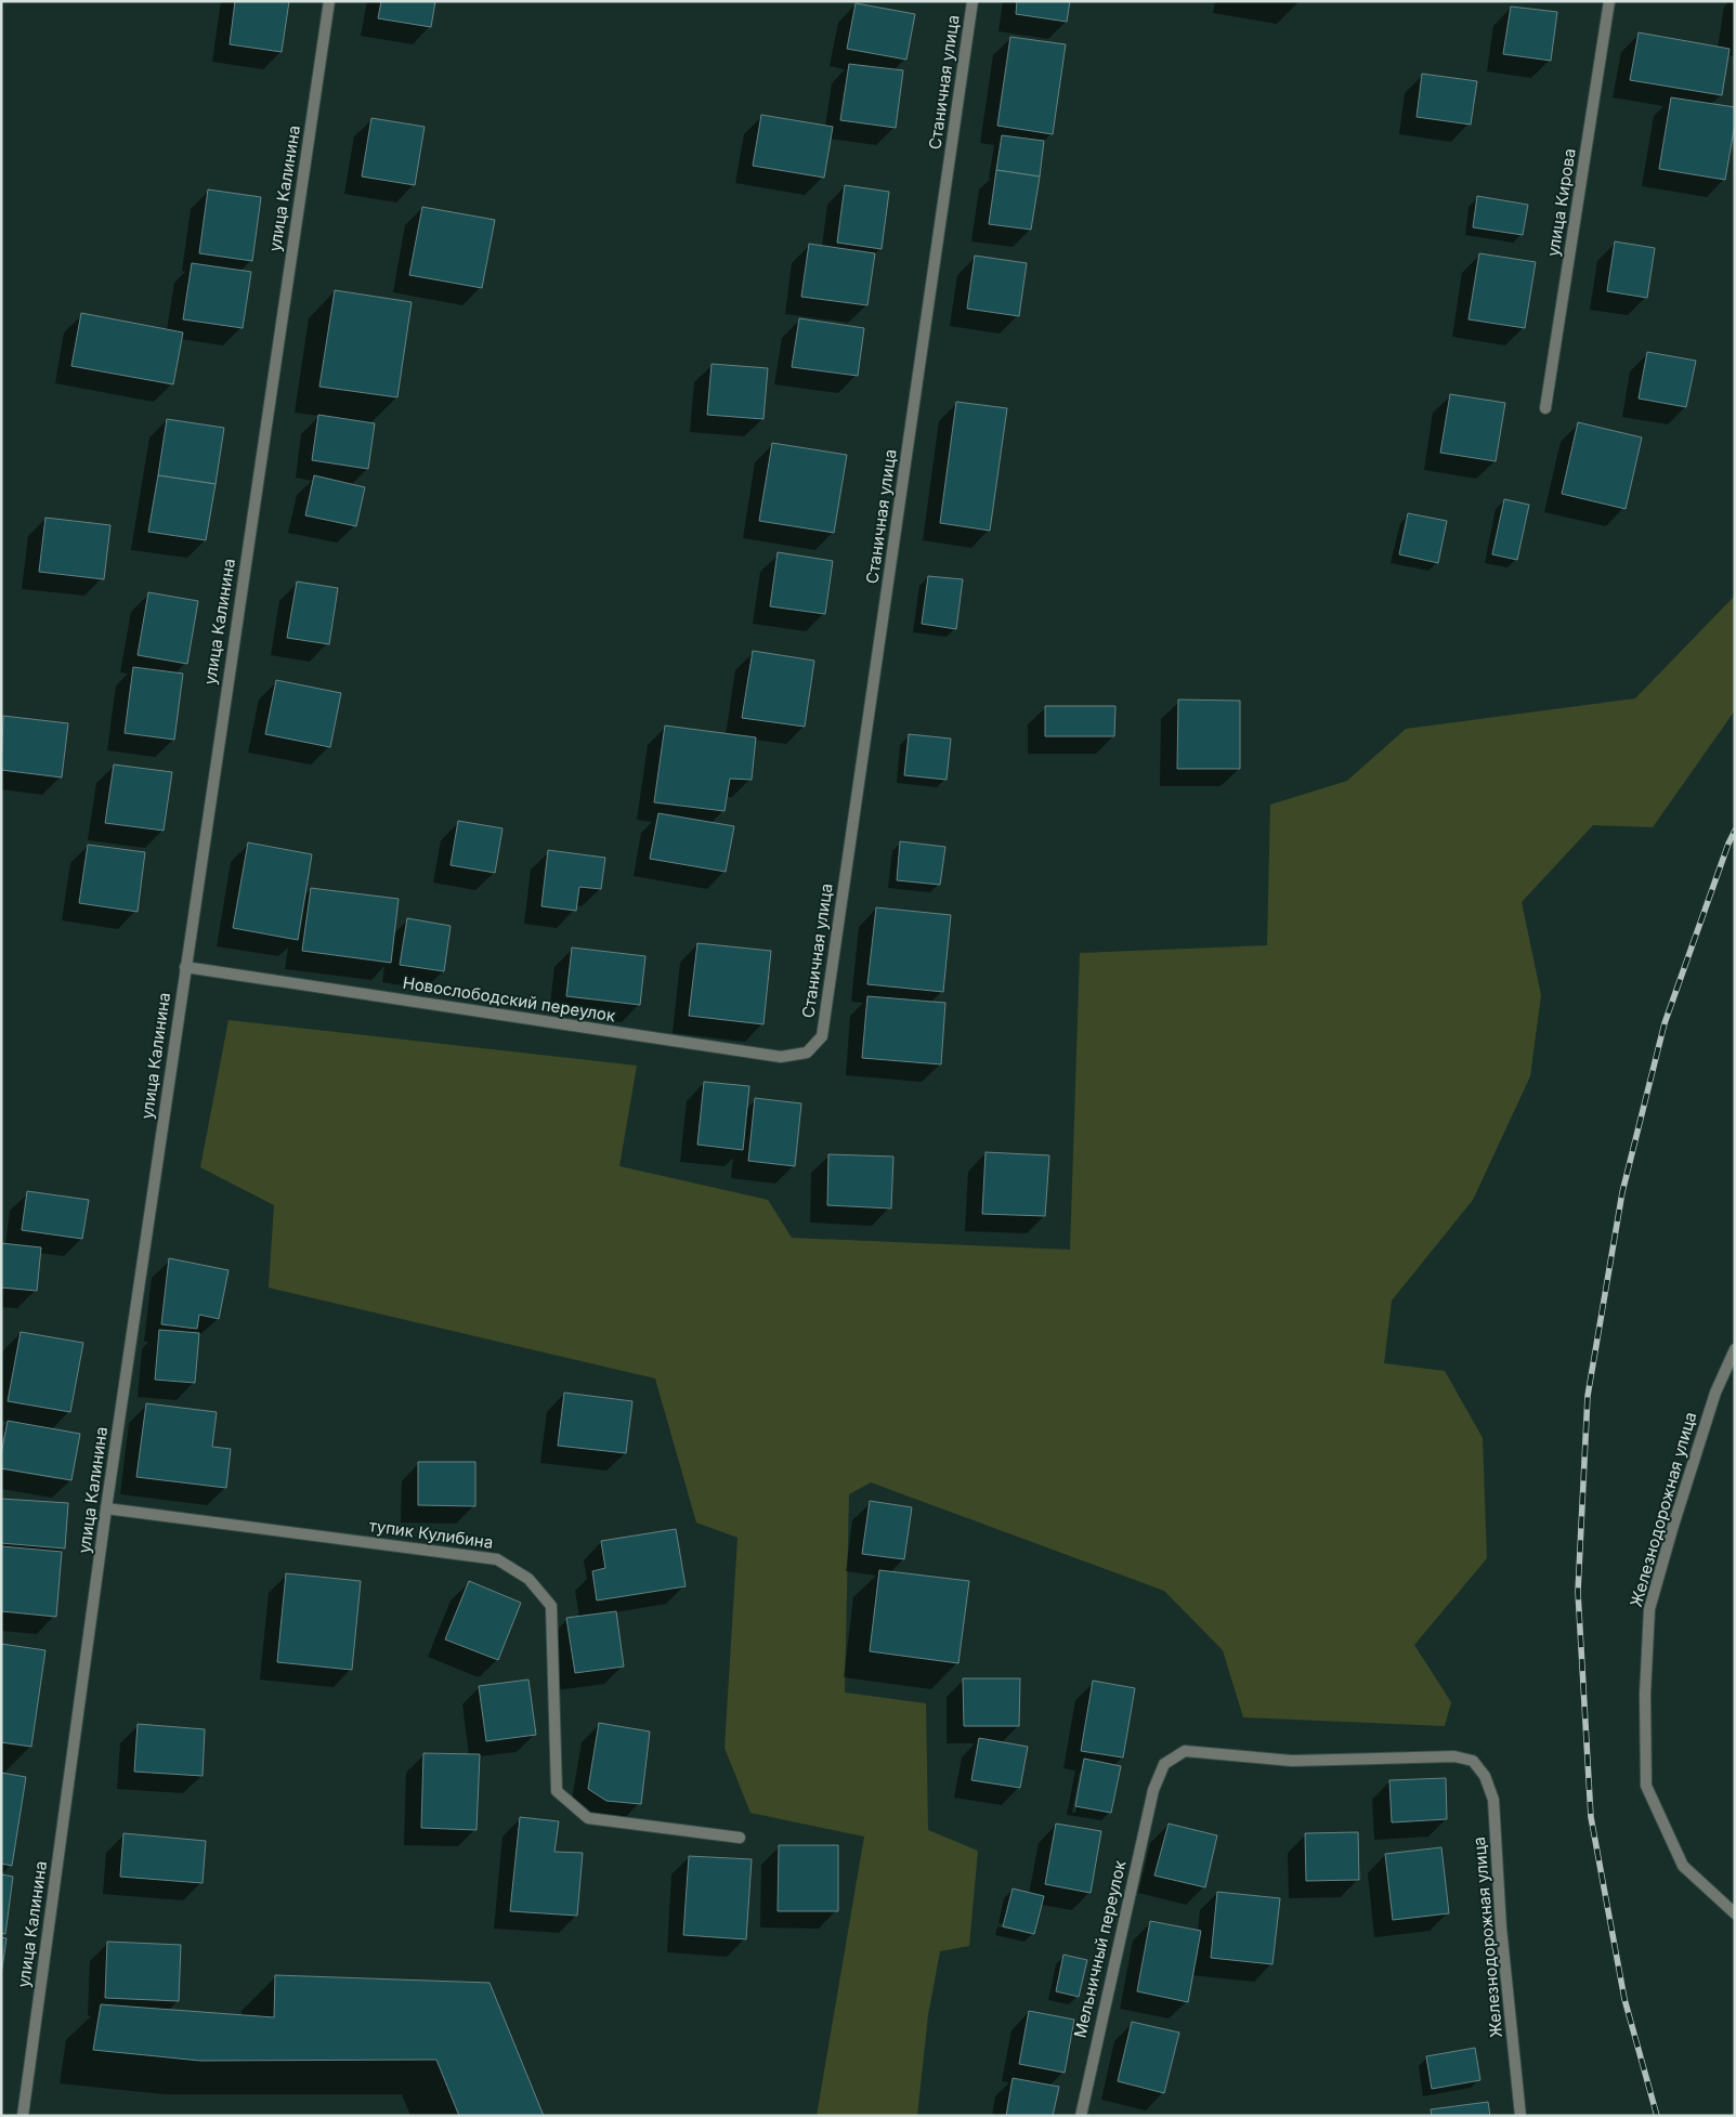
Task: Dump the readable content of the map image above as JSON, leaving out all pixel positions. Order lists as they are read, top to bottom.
{
  "streets": {
    "street": [
      "Станичная улица",
      "улица Калинина",
      "улица Кирова",
      "Новослободский переулок",
      "Железнодорожная улица",
      "тупик Кулибина",
      "Мельничный переулок"
    ]
  },
  "crossings": [
    ["Станичная улица", "Новослободский переулок"],
    ["улица Калинина", "Новослободский переулок"],
    ["улица Калинина", "тупик Кулибина"],
    ["Железнодорожная улица", "Мельничный переулок"]
  ]
}
